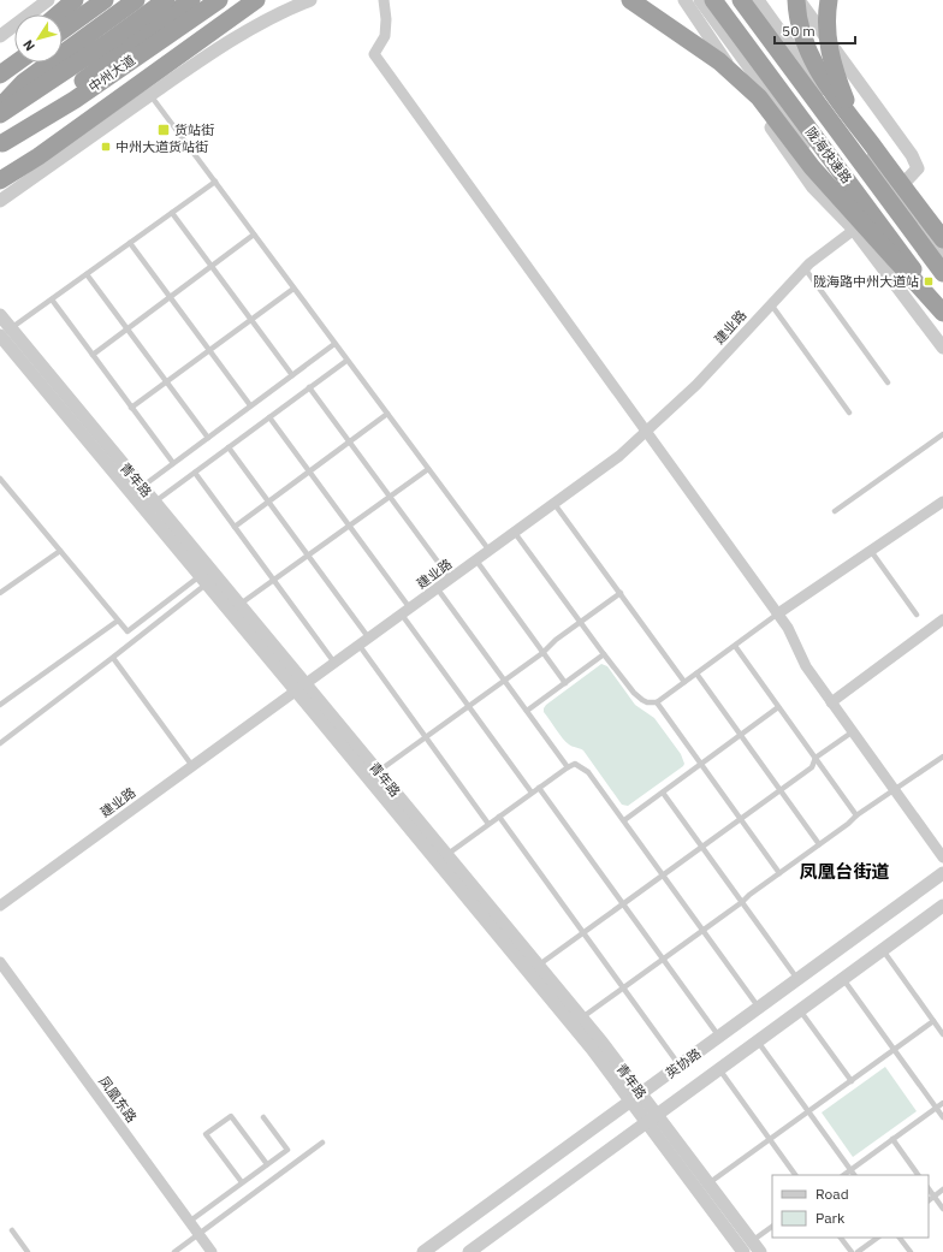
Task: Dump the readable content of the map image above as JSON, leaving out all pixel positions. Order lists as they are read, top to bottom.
{
  "streets": {
    "highway": ["中州大道", "陇海快速路"],
    "street": [
      "建业路",
      "青年路",
      "英协路",
      "凤凰东路"
    ]
  },
  "crossings": [
    ["建业路", "青年路"],
    ["青年路", "英协路"]
  ],
  "districts": ["凤凰台街道"],
  "places": {
    "transit": ["货站街", "中州大道货站街", "陇海路中州大道站"]
  },
  "legend": ["Road", "Park"],
  "scale_bar": "50 m",
  "north": "bottom left"
}
